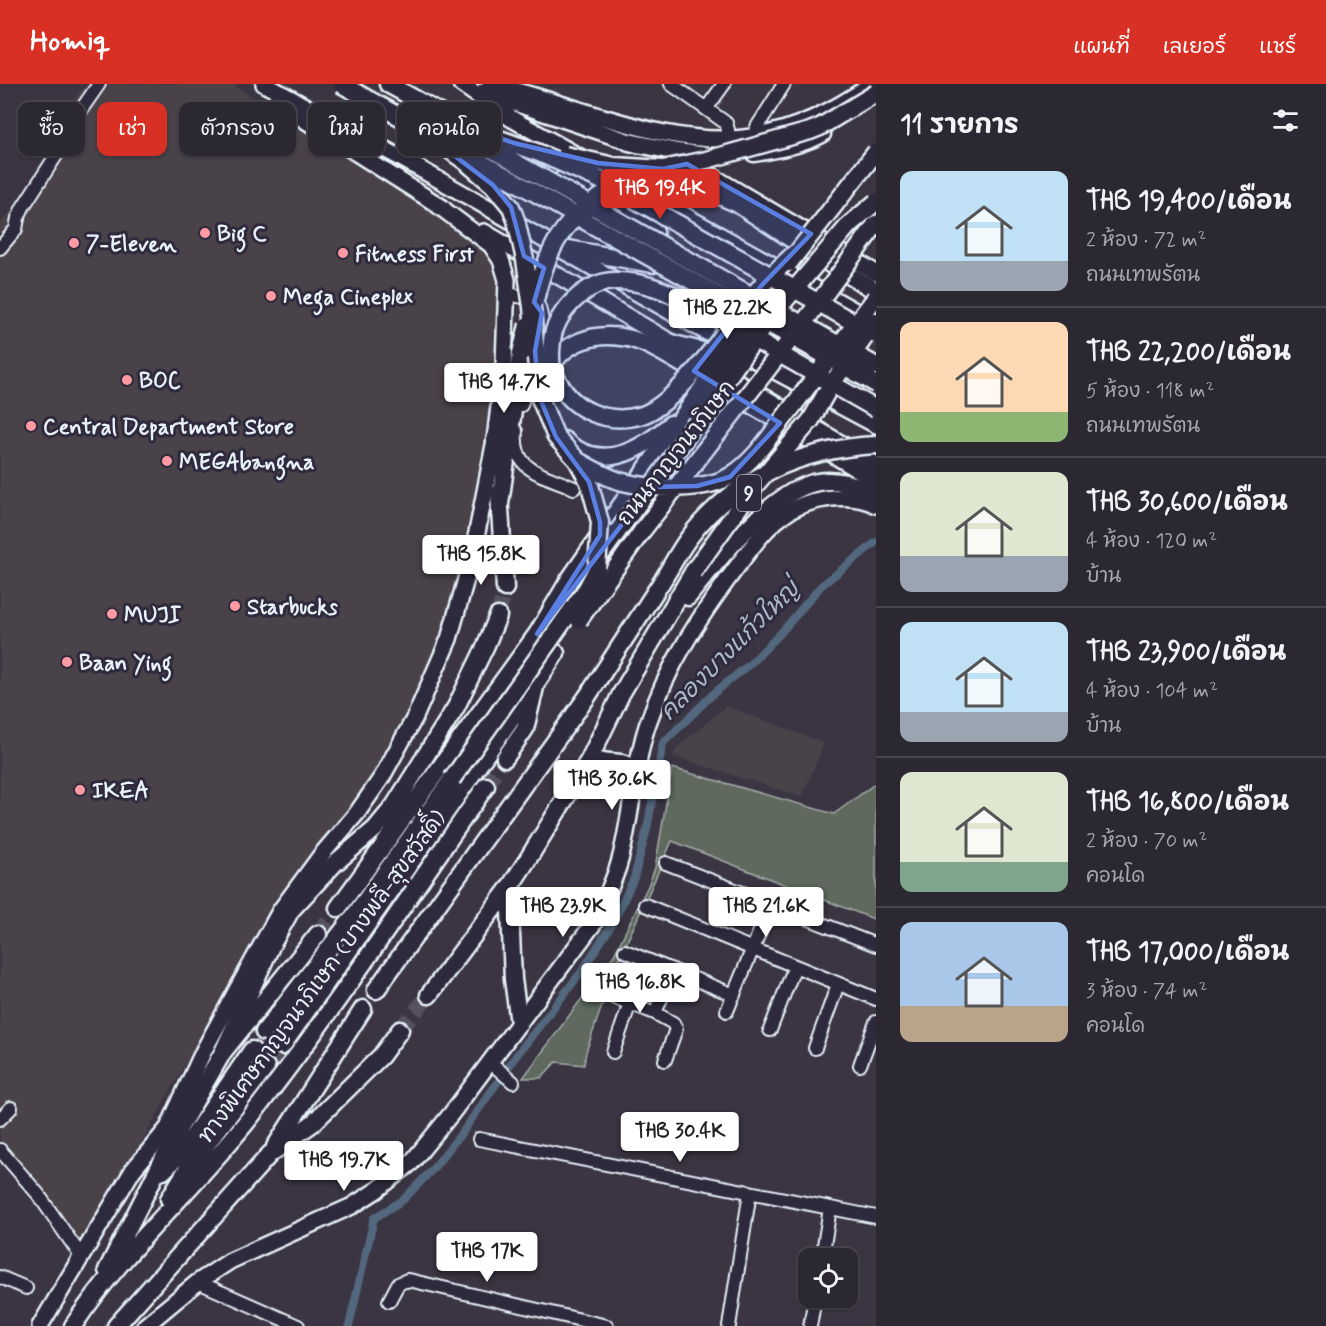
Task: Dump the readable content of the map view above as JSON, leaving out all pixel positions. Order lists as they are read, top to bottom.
{
  "streets": {
    "highway": ["ถนนกาญจนาภิเษก", "9", "ทางพิเศษกาญจนาภิเษก (บางพลี-สุขสวัสดิ์)"]
  },
  "crossings": [
    ["ถนนกาญจนาภิเษก", "ทางพิเศษกาญจนาภิเษก (บางพลี-สุขสวัสดิ์)"]
  ],
  "water": ["คลองบางแก้วใหญ่"],
  "places": [
    "Big C",
    "7-Eleven",
    "Fitness First",
    "Mega Cineplex",
    "BOC",
    "Central Department Store",
    "MEGAbangna",
    "Starbucks",
    "MUJI",
    "Baan Ying",
    "IKEA"
  ],
  "page": {
    "header": "Homiq",
    "nav": ["แผนที่", "เลเยอร์", "แชร์"],
    "heading": "11 รายการ",
    "chip": [
      "ซื้อ",
      "เช่า",
      "ตัวกรอง",
      "ใหม่",
      "คอนโด"
    ],
    "list": [
      {
        "name": "THB 19,400/เดือน",
        "note": "2 ห้อง · 72 m² · ถนนเทพรัตน"
      },
      {
        "name": "THB 22,200/เดือน",
        "note": "5 ห้อง · 118 m² · ถนนเทพรัตน"
      },
      {
        "name": "THB 30,600/เดือน",
        "note": "4 ห้อง · 120 m² · บ้าน"
      },
      {
        "name": "THB 23,900/เดือน",
        "note": "4 ห้อง · 104 m² · บ้าน"
      },
      {
        "name": "THB 16,800/เดือน",
        "note": "2 ห้อง · 70 m² · คอนโด"
      },
      {
        "name": "THB 17,000/เดือน",
        "note": "3 ห้อง · 74 m² · คอนโด"
      }
    ],
    "price": [
      "THB 19.4K",
      "THB 22.2K",
      "THB 14.7K",
      "THB 15.8K",
      "THB 30.6K",
      "THB 23.9K",
      "THB 21.6K",
      "THB 16.8K",
      "THB 30.4K",
      "THB 19.7K",
      "THB 17K"
    ]
  }
}
